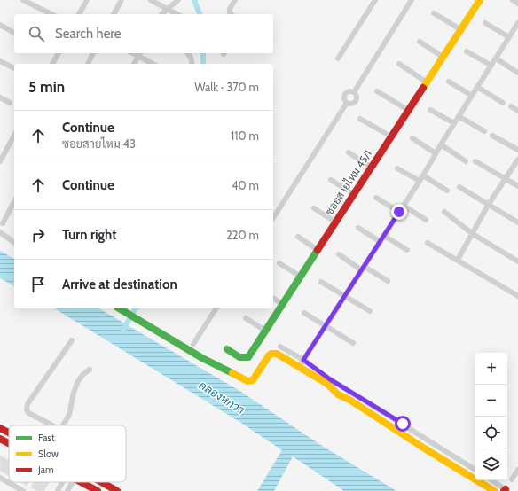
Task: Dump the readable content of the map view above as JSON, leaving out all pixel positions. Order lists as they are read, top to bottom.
{
  "streets": {
    "street": ["ซอยสายไหม 45/1"]
  },
  "water": ["คลองหกวา"],
  "legend": ["Fast", "Slow", "Jam"],
  "page": {
    "search": "Search here",
    "heading": ["5 min", "Walk · 370 m"],
    "list": [
      ["Continue", "ซอยสายไหม 43", "110 m"],
      ["Continue", "40 m"],
      ["Turn right", "220 m"],
      "Arrive at destination"
    ],
    "map_buttons": ["+", "−"]
  }
}
